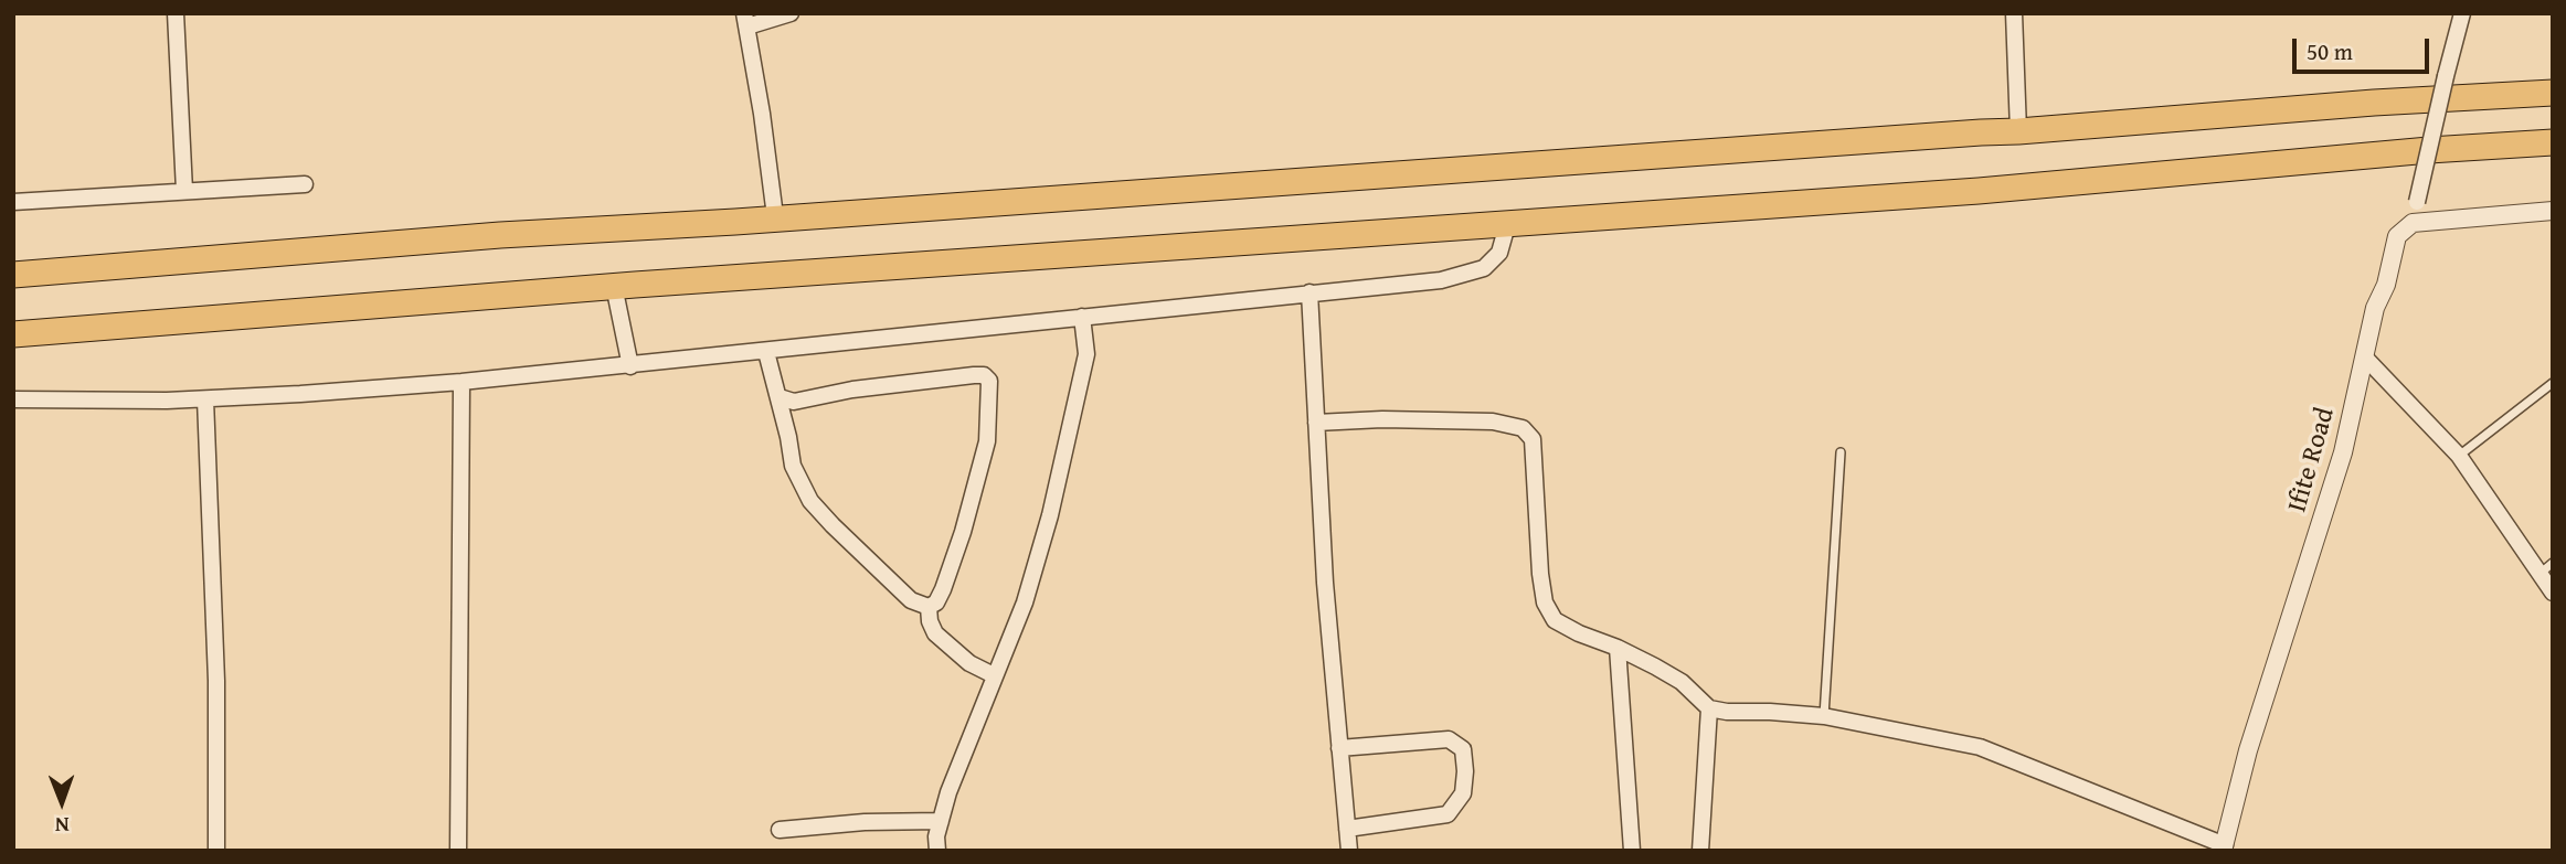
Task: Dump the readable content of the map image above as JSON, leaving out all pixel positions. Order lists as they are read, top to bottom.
{
  "streets": {
    "street": ["Ifite Road"]
  },
  "scale_bar": "50 m",
  "north": "bottom"
}
